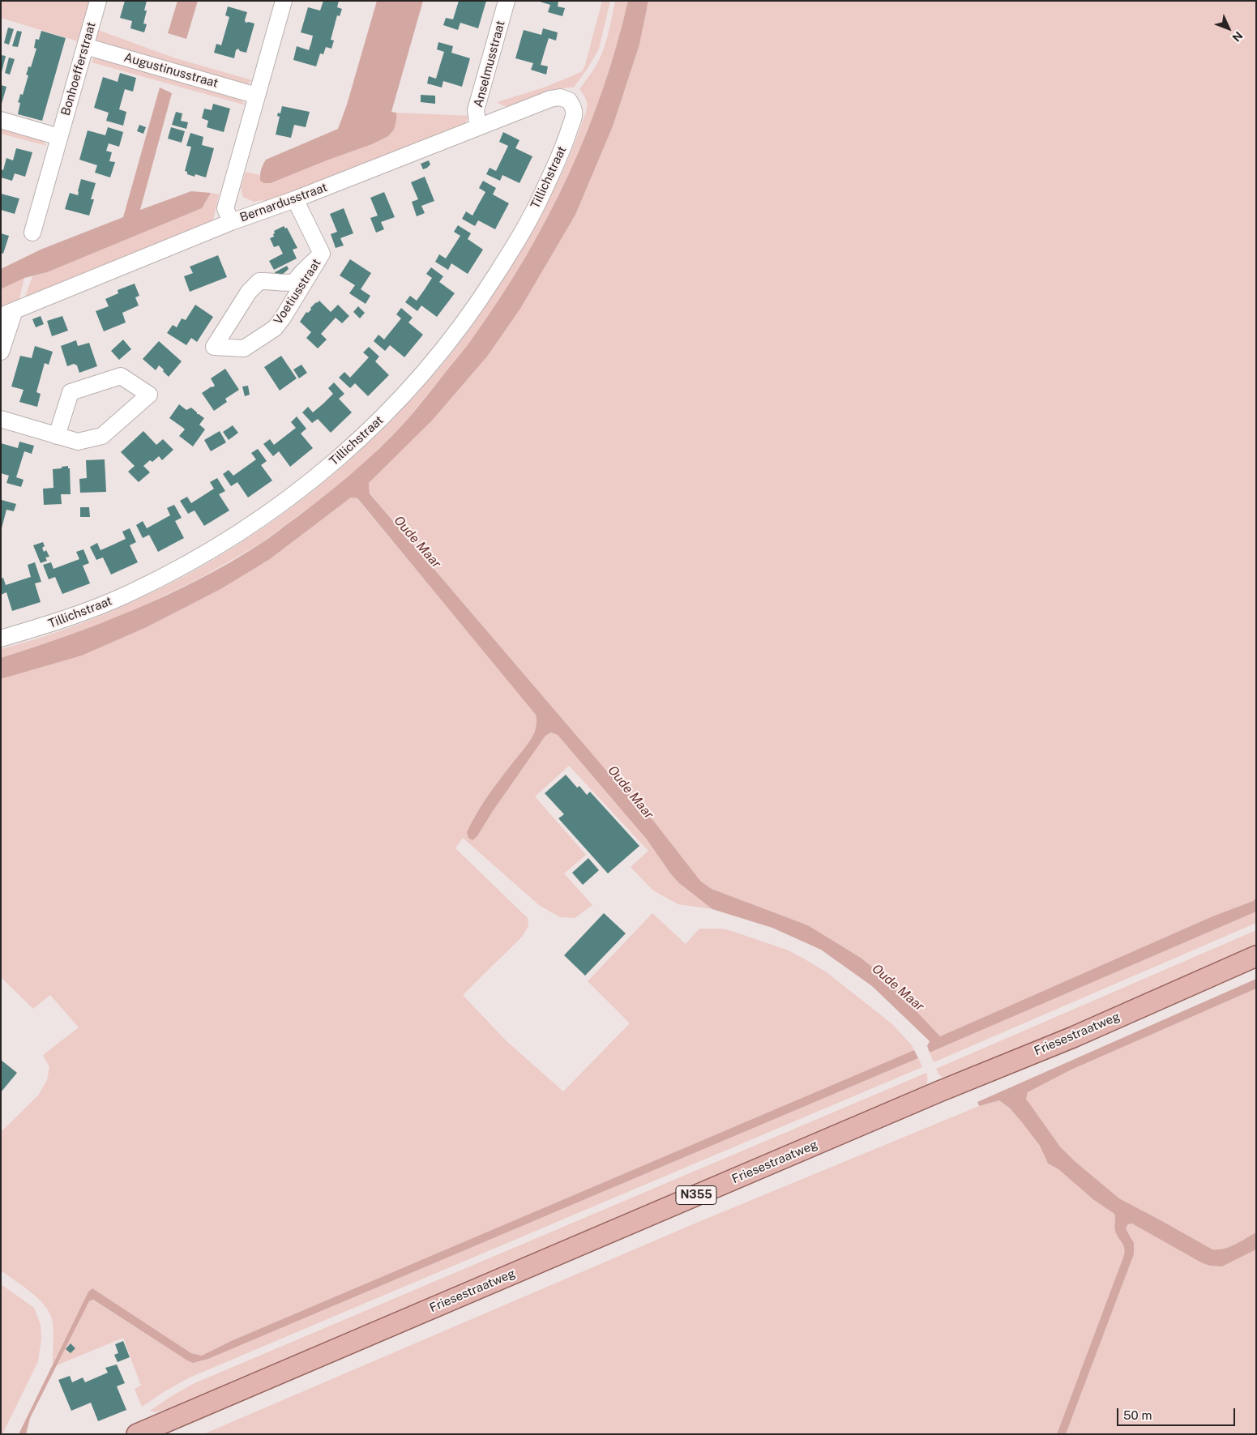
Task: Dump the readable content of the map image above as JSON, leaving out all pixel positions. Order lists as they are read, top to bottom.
{
  "streets": {
    "main road": ["Friesestraatweg", "N355"],
    "street": [
      "Anselmusstraat",
      "Bonhoefferstraat",
      "Augustinusstraat",
      "Tillichstraat",
      "Bernardusstraat",
      "Voetiusstraat"
    ]
  },
  "crossings": [
    ["Anselmusstraat", "Bernardusstraat"],
    ["Bonhoefferstraat", "Augustinusstraat"],
    ["Tillichstraat", "Bernardusstraat"],
    ["Bernardusstraat", "Voetiusstraat"]
  ],
  "water": ["Oude Maar"],
  "scale_bar": "50 m",
  "north": "bottom right"
}
